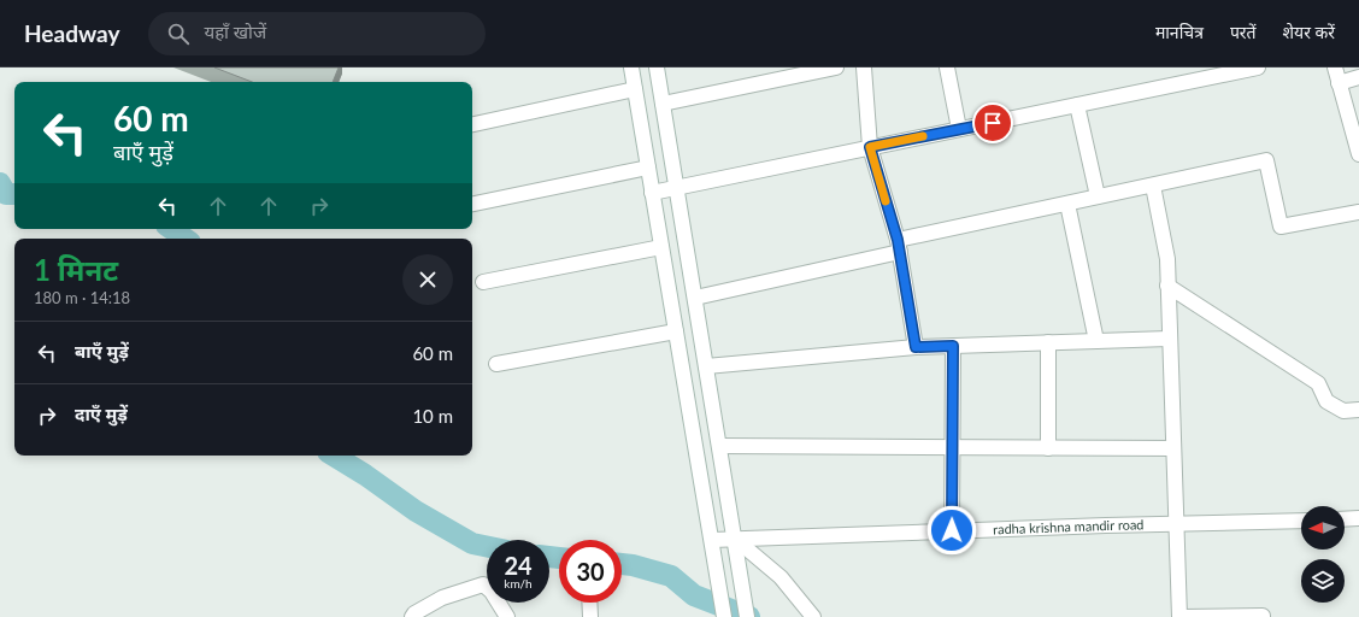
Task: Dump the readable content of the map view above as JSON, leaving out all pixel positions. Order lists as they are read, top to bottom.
{
  "streets": {
    "street": ["radha krishna mandir road"]
  },
  "north": "left",
  "page": {
    "header": "Headway",
    "search": "यहाँ खोजें",
    "nav": ["मानचित्र", "परतें", "शेयर करें"],
    "turn": ["60 m", "बाएँ मुड़ें"],
    "heading": ["1 मिनट", "180 m · 14:18"],
    "list": [
      {
        "name": "बाएँ मुड़ें",
        "value": "60 m"
      },
      {
        "name": "दाएँ मुड़ें",
        "value": "10 m"
      }
    ],
    "speed": "24 km/h",
    "limit": "30"
  }
}
